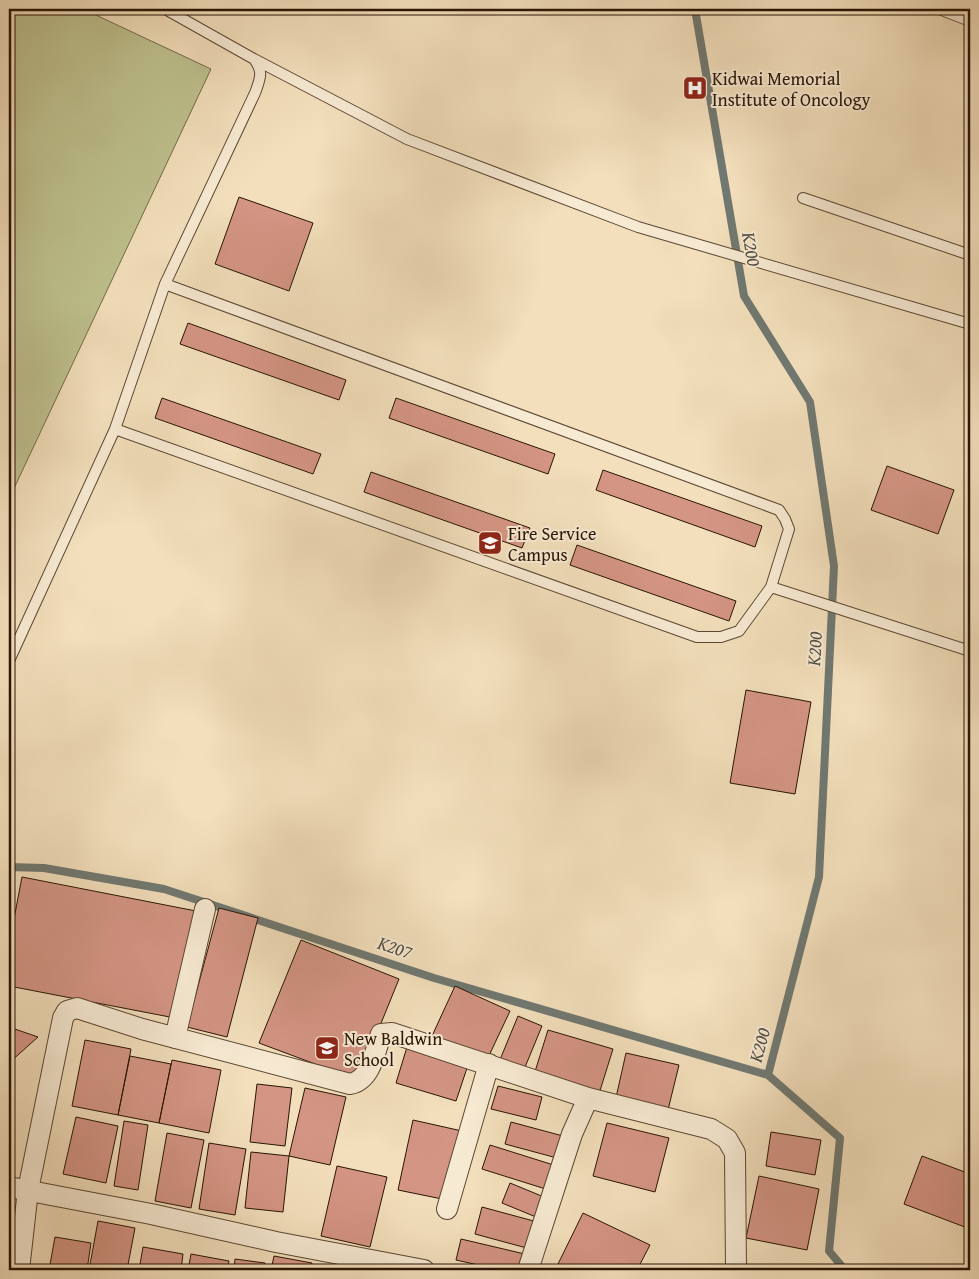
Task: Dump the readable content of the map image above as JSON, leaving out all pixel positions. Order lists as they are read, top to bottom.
{
  "water": ["K200", "K207"],
  "places": {
    "hospital": ["Kidwai Memorial Institute of Oncology"],
    "school or university": ["Fire Service Campus", "New Baldwin School"]
  }
}
